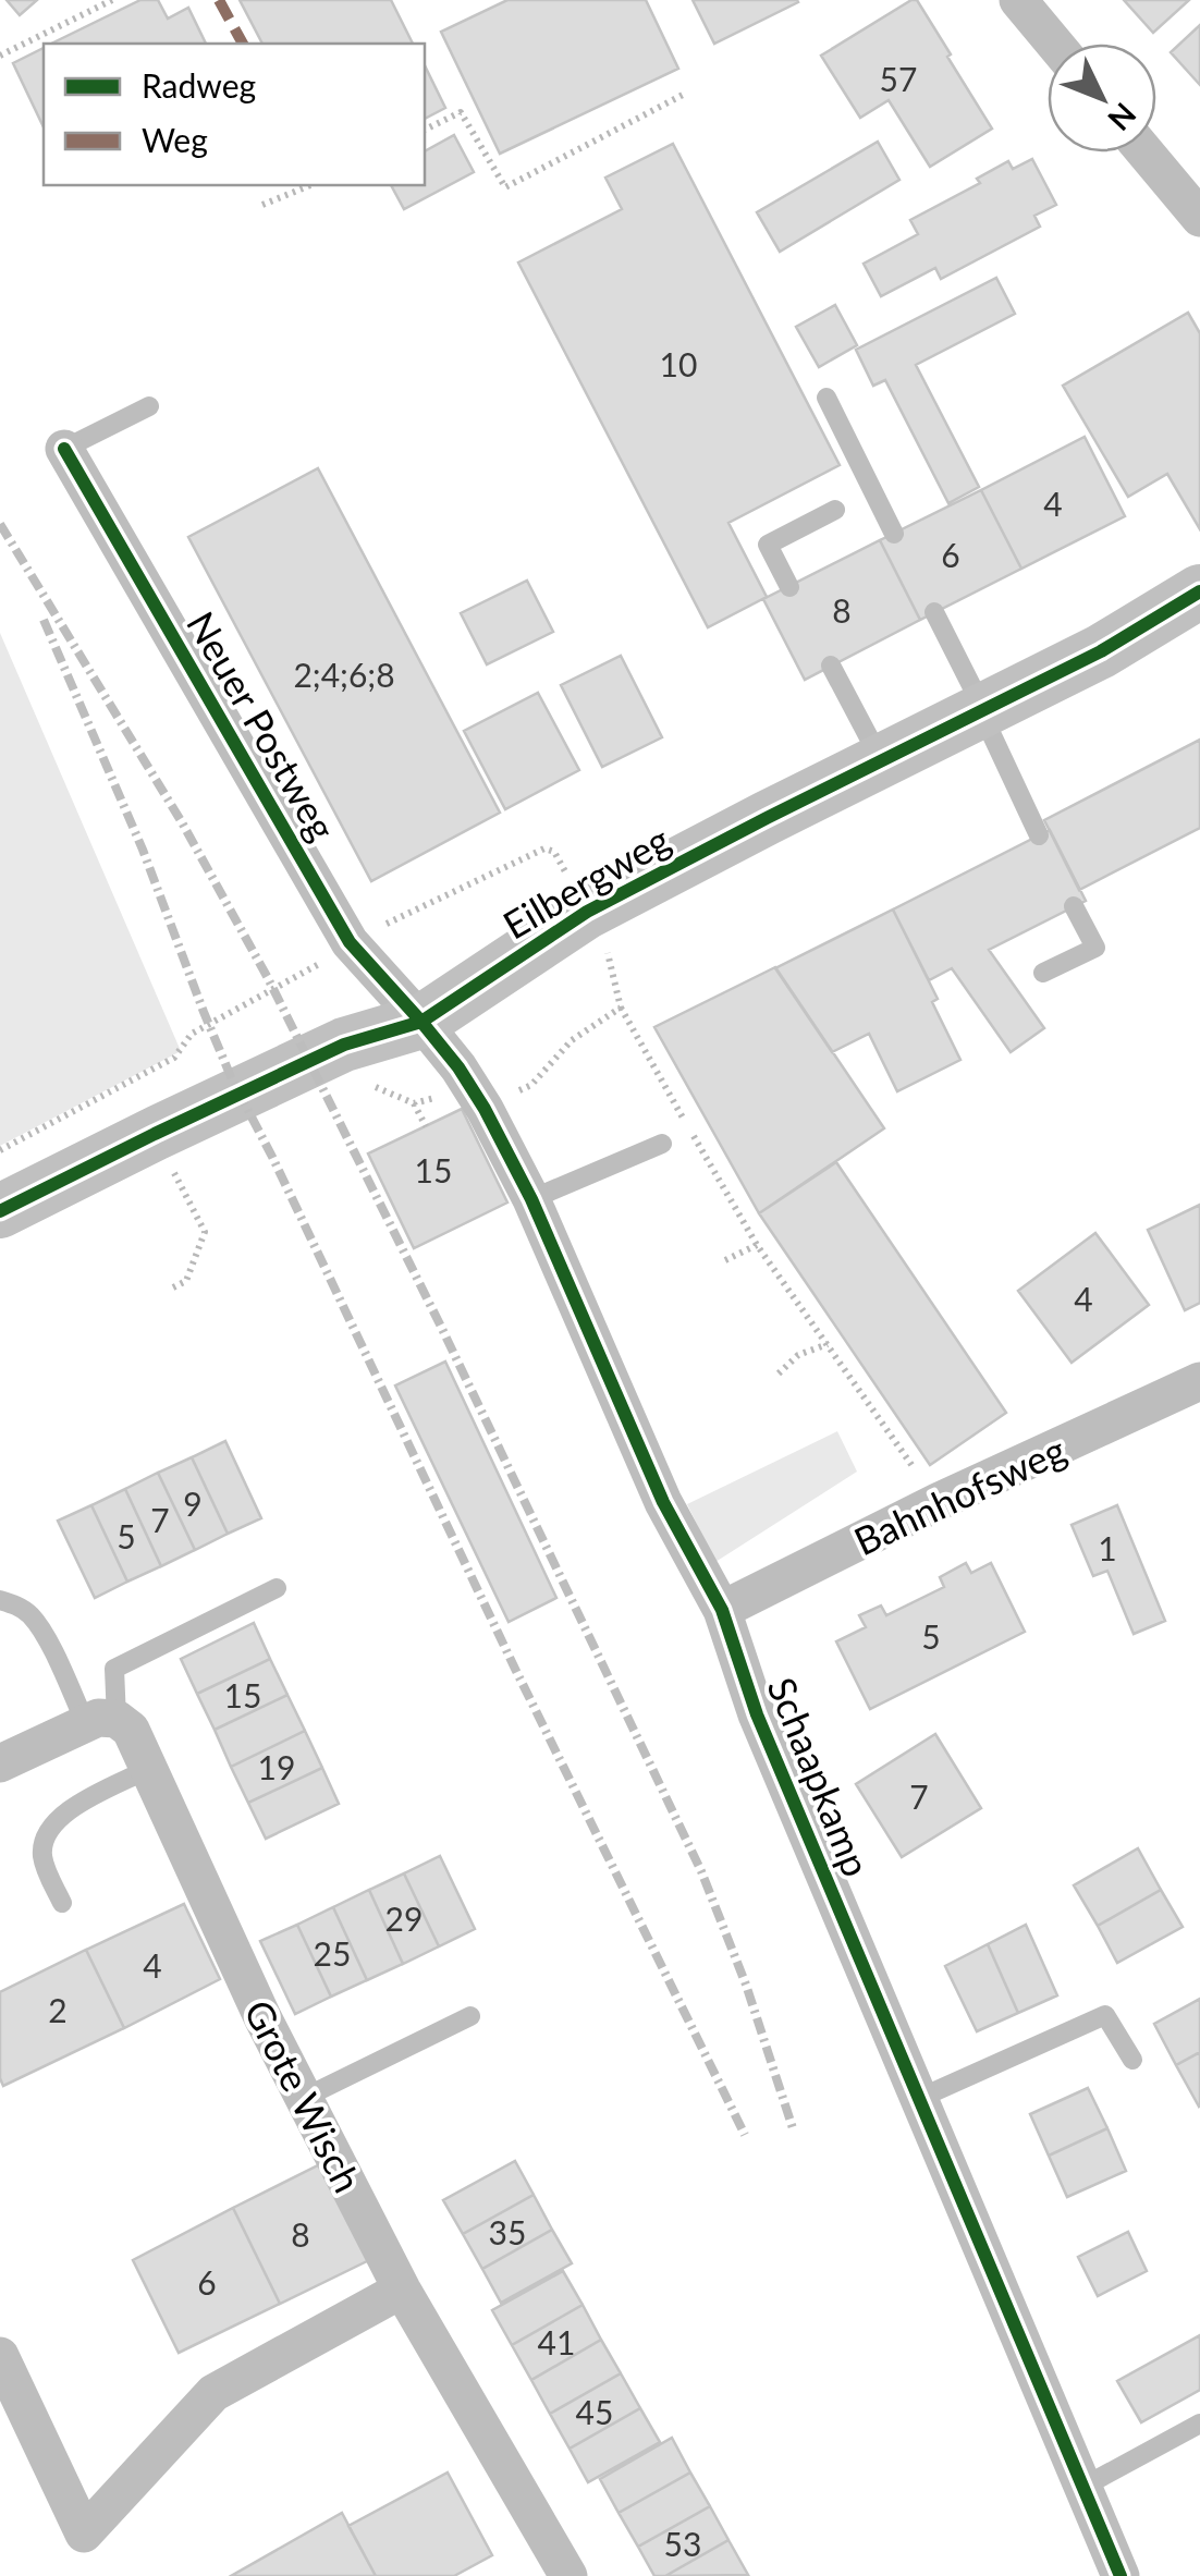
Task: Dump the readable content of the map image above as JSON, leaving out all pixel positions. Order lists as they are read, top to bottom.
{
  "streets": {
    "main road": ["Eilbergweg"],
    "street": [
      "Neuer Postweg",
      "Bahnhofsweg",
      "Schaapkamp",
      "Grote Wisch"
    ]
  },
  "crossings": [
    ["Neuer Postweg", "Eilbergweg"],
    ["Neuer Postweg", "Schaapkamp"],
    ["Eilbergweg", "Schaapkamp"],
    ["Bahnhofsweg", "Schaapkamp"]
  ],
  "house_numbers": [
    "57",
    "10",
    "4",
    "6",
    "8",
    "2;4;6;8",
    "15",
    "4",
    "9",
    "7",
    "5",
    "1",
    "5",
    "15",
    "19",
    "7",
    "29",
    "25",
    "4",
    "2",
    "35",
    "8",
    "6",
    "41",
    "45",
    "53"
  ],
  "legend": ["Radweg", "Weg"],
  "north": "bottom right"
}
